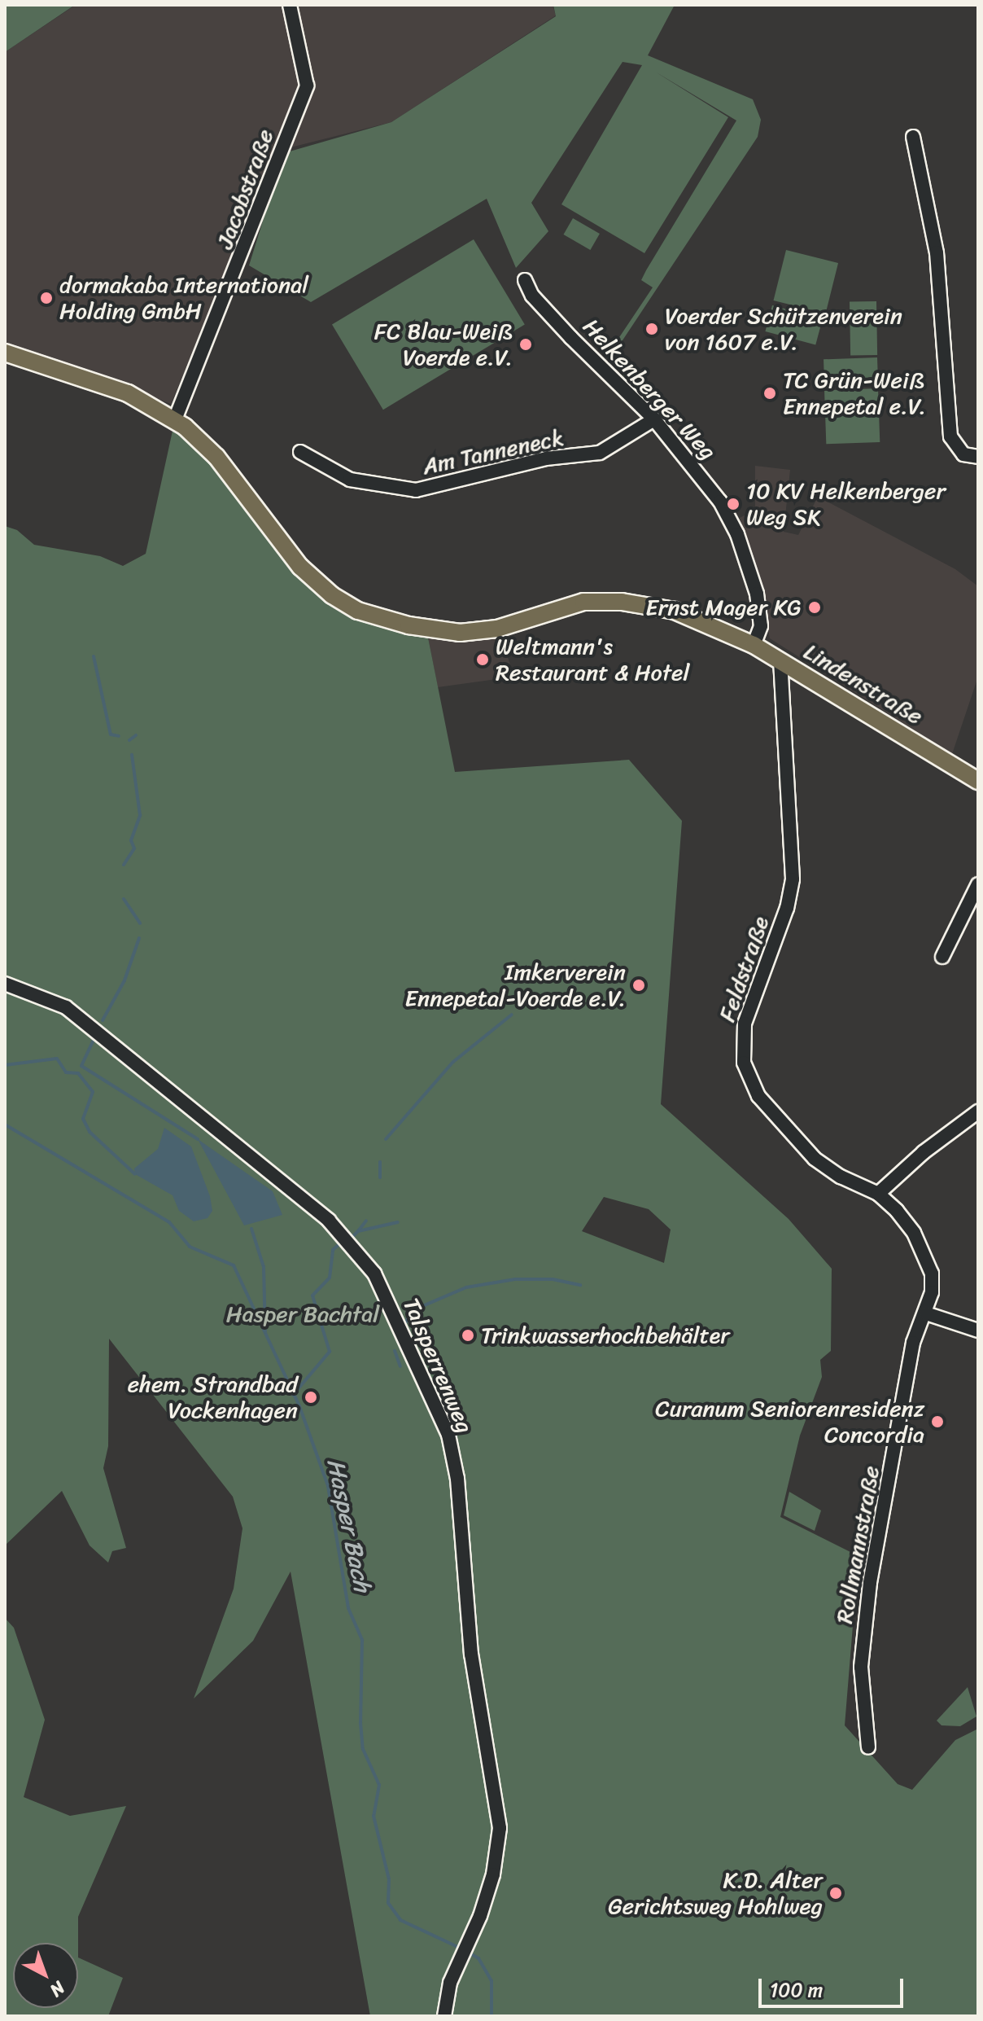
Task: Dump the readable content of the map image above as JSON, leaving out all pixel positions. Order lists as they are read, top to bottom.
{
  "streets": {
    "main road": ["Lindenstraße"],
    "street": [
      "Jacobstraße",
      "Helkenberger Weg",
      "Am Tanneneck",
      "Feldstraße",
      "Talsperrenweg",
      "Rollmannstraße"
    ]
  },
  "crossings": [
    ["Jacobstraße", "Lindenstraße"],
    ["Helkenberger Weg", "Am Tanneneck"],
    ["Helkenberger Weg", "Lindenstraße"],
    ["Lindenstraße", "Feldstraße"],
    ["Feldstraße", "Rollmannstraße"]
  ],
  "water": ["Hasper Bach"],
  "parks": ["Hasper Bachtal"],
  "places": [
    "dormakaba International Holding GmbH",
    "Voerder Schützenverein von 1607 e.V.",
    "FC Blau-Weiß Voerde e.V.",
    "TC Grün-Weiß Ennepetal e.V.",
    "10 KV Helkenberger Weg SK",
    "Ernst Mager KG",
    "Weltmann's Restaurant & Hotel",
    "Imkerverein Ennepetal-Voerde e.V.",
    "Trinkwasserhochbehälter",
    "ehem. Strandbad Vockenhagen",
    "Curanum Seniorenresidenz Concordia",
    "K.D. Alter Gerichtsweg Hohlweg"
  ],
  "scale_bar": "100 m",
  "north": "bottom right"
}
